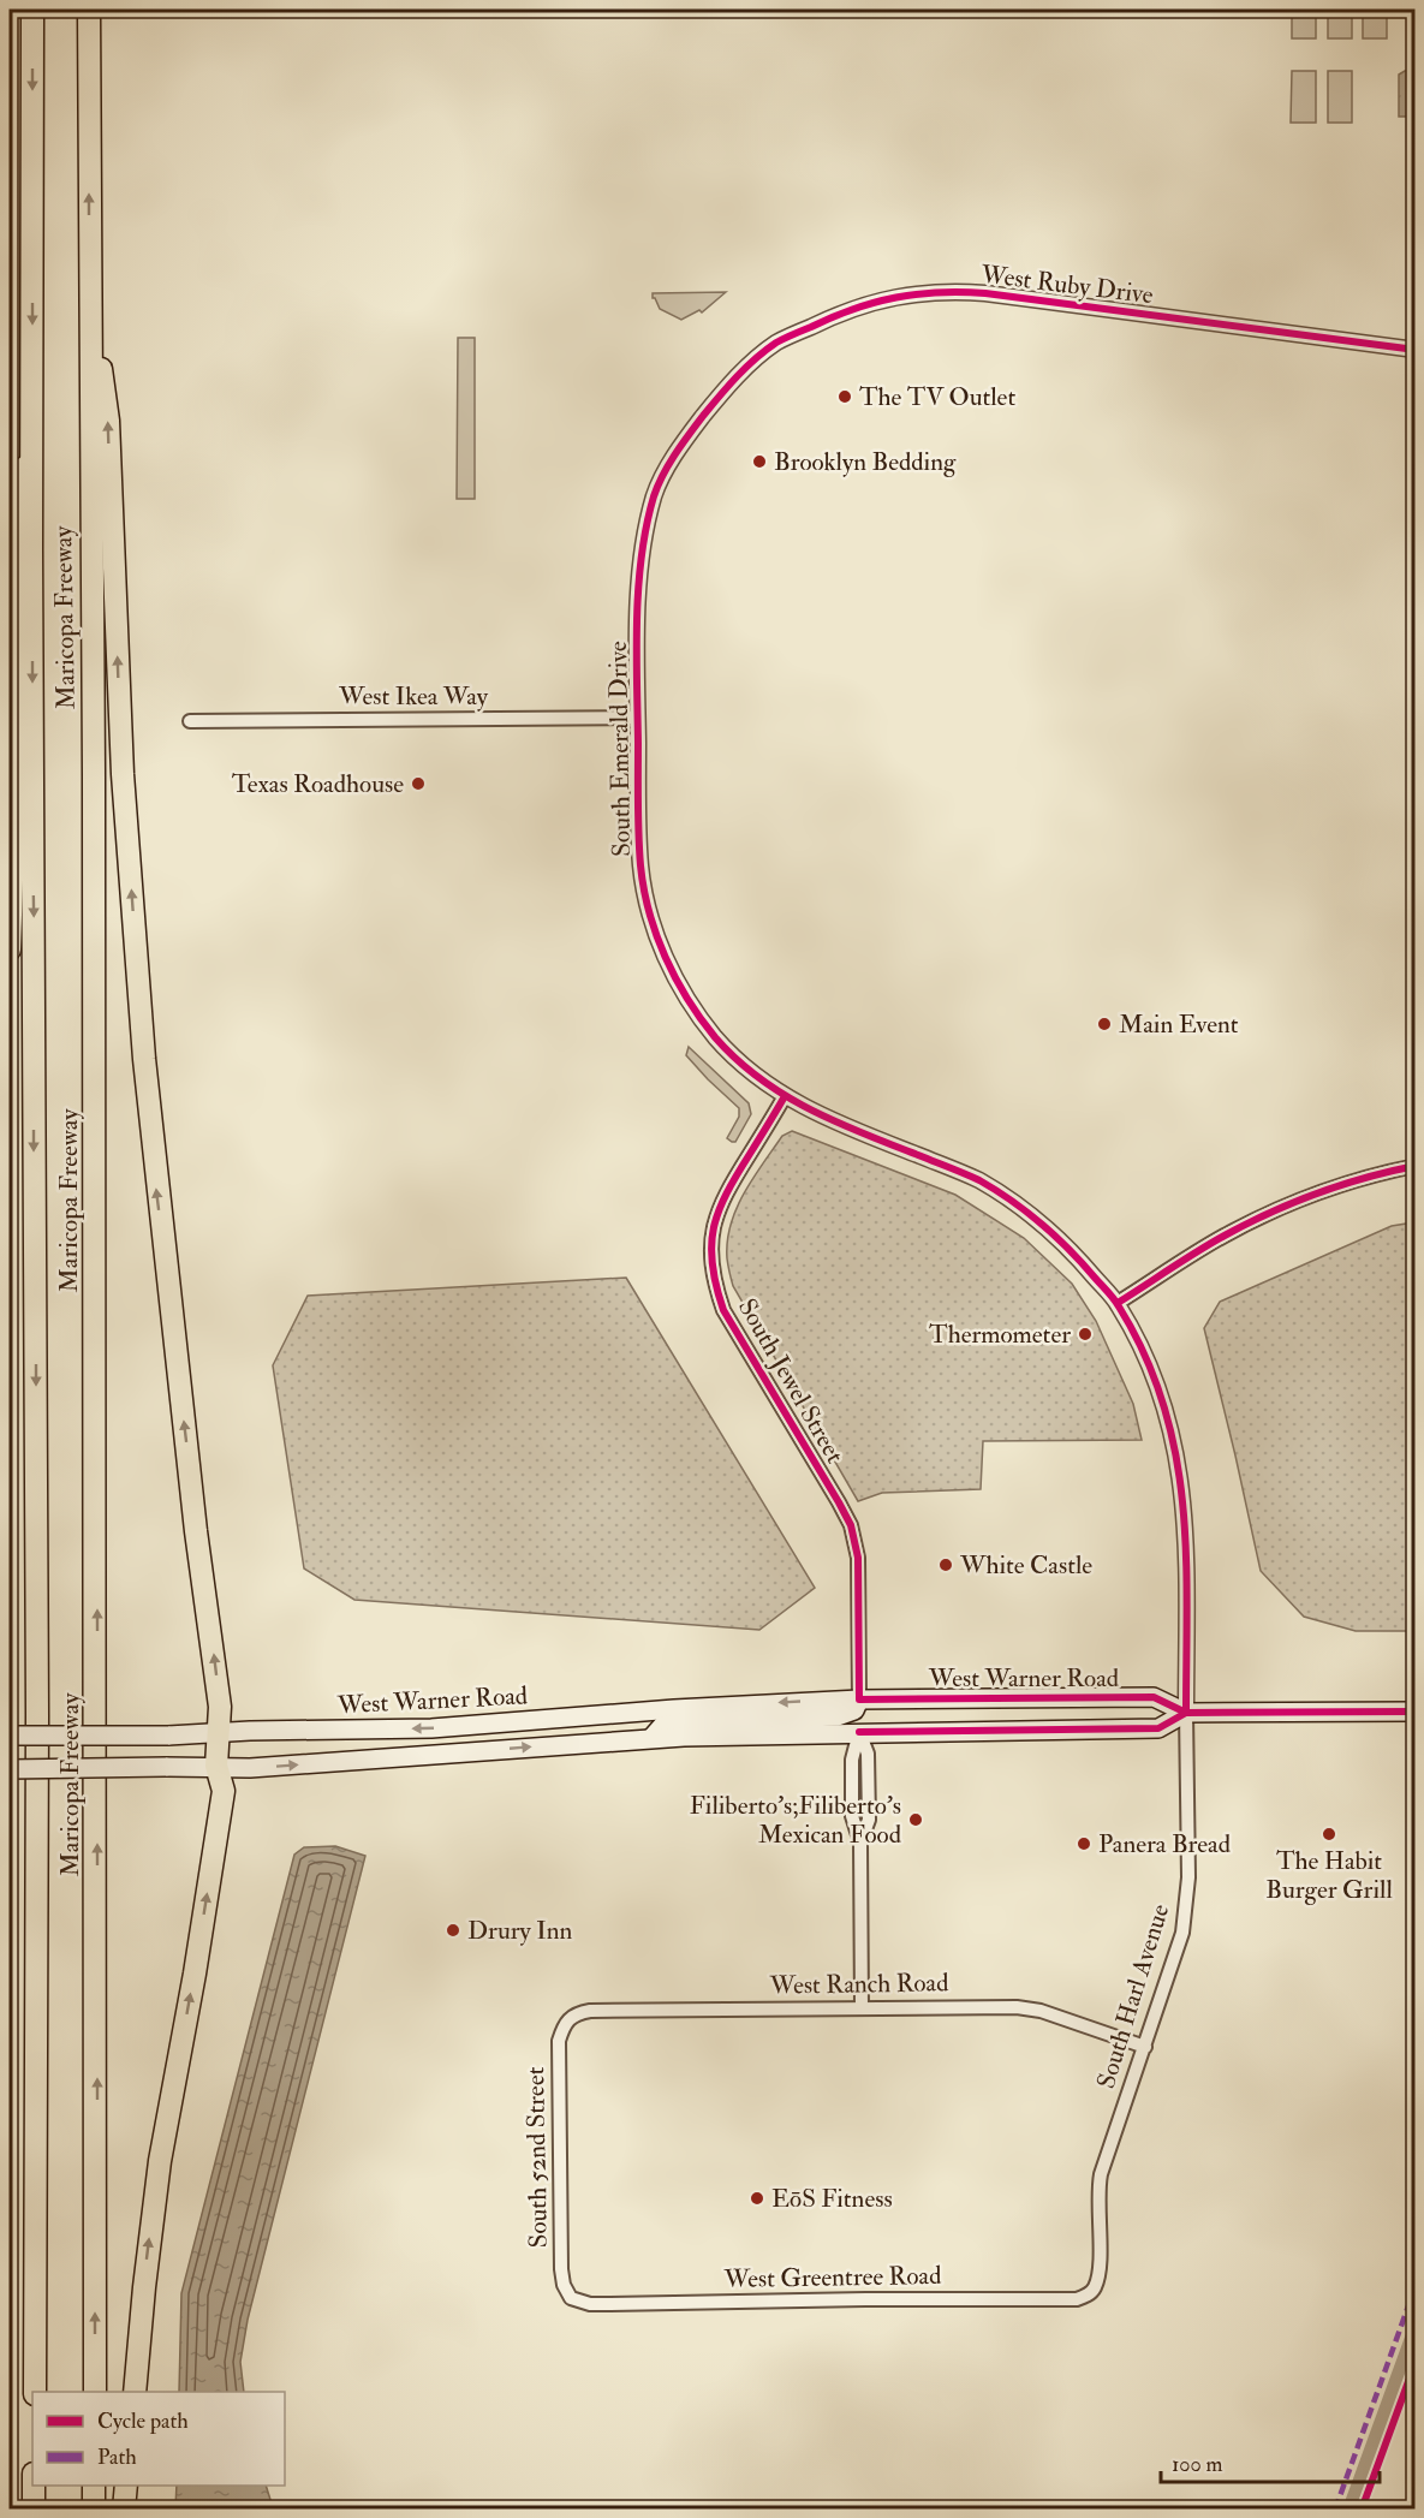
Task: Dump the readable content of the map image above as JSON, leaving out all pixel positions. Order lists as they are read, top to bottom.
{
  "streets": {
    "highway": ["Maricopa Freeway"],
    "main road": ["West Warner Road"],
    "street": [
      "West Ruby Drive",
      "West Ikea Way",
      "South Emerald Drive",
      "South Jewel Street",
      "West Ranch Road",
      "South Harl Avenue",
      "South 52nd Street",
      "West Greentree Road"
    ]
  },
  "crossings": [
    ["West Ruby Drive", "South Emerald Drive"],
    ["West Ikea Way", "South Emerald Drive"],
    ["South Emerald Drive", "South Jewel Street"],
    ["South Emerald Drive", "West Warner Road"],
    ["South Emerald Drive", "South Harl Avenue"],
    ["South Jewel Street", "West Warner Road"],
    ["West Warner Road", "South Harl Avenue"],
    ["West Ranch Road", "South Harl Avenue"],
    ["West Ranch Road", "South 52nd Street"],
    ["South Harl Avenue", "West Greentree Road"],
    ["South 52nd Street", "West Greentree Road"]
  ],
  "places": [
    "The TV Outlet",
    "Brooklyn Bedding",
    "Texas Roadhouse",
    "Main Event",
    "Thermometer",
    "White Castle",
    "Filiberto's;Filiberto's Mexican Food",
    "The Habit Burger Grill",
    "Panera Bread",
    "Drury Inn",
    "EōS Fitness"
  ],
  "legend": ["Cycle path", "Path"],
  "scale_bar": "100 m"
}
